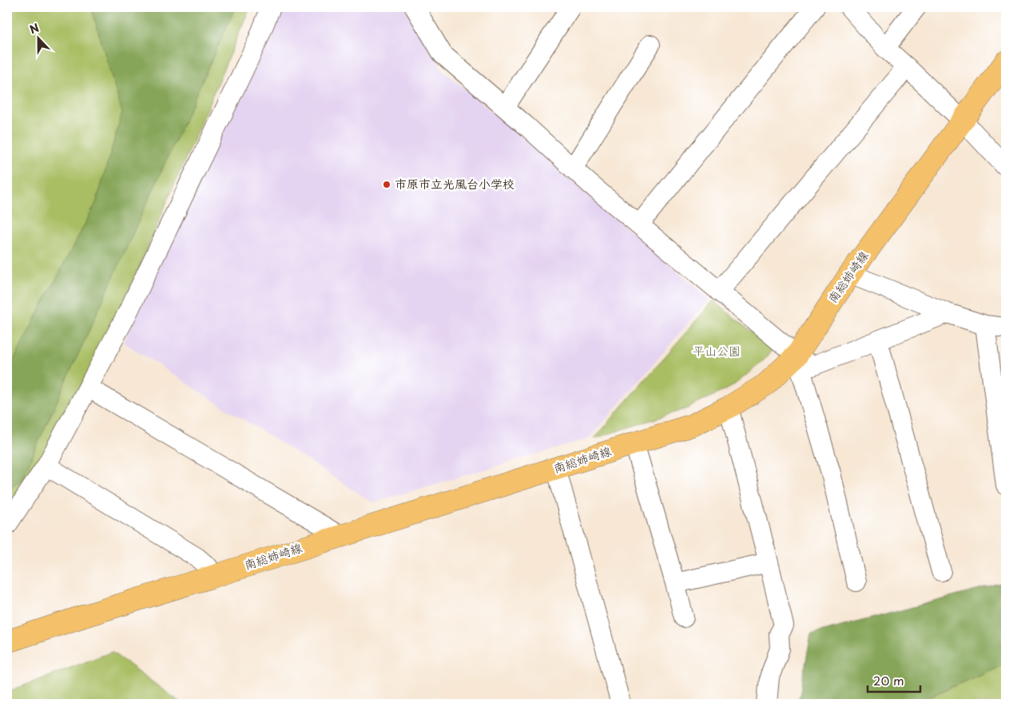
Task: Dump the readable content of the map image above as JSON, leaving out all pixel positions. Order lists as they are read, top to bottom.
{
  "streets": {
    "main road": ["南総姉崎線"]
  },
  "parks": ["平山公園"],
  "places": ["市原市立光風台小学校"],
  "scale_bar": "20 m",
  "north": "top"
}
